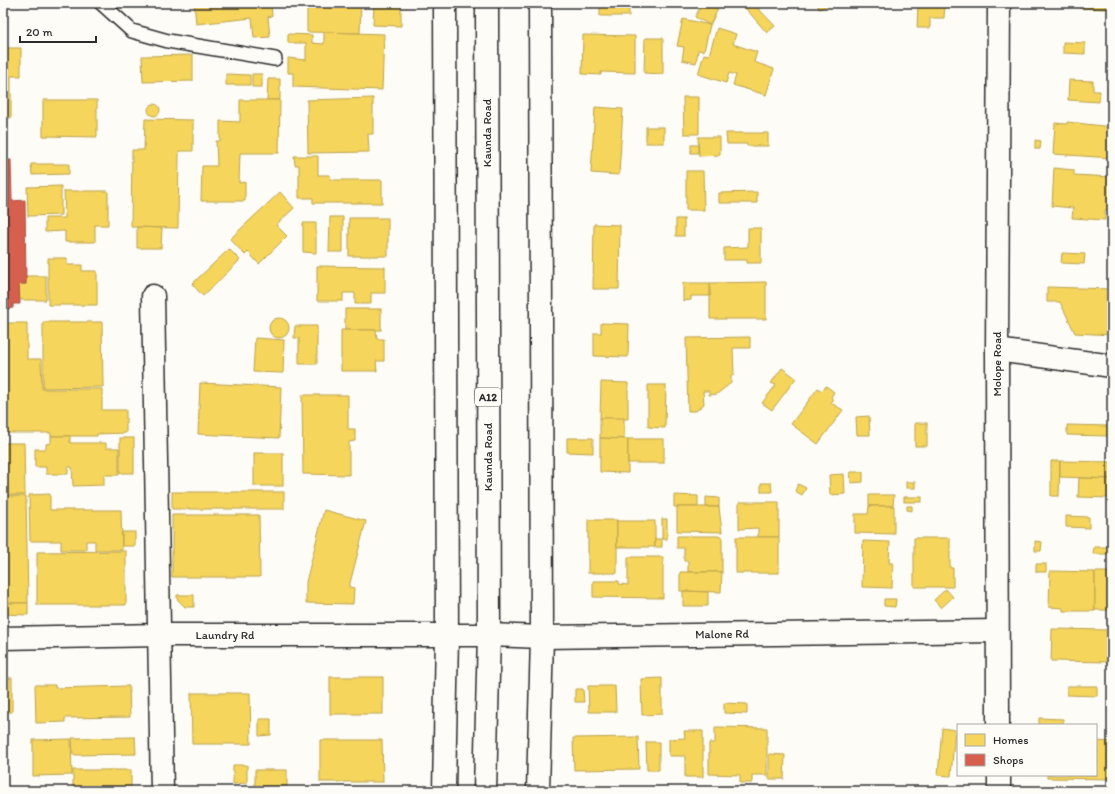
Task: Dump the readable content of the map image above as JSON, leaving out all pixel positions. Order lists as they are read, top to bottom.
{
  "streets": {
    "street": [
      "Kaunda Road",
      "Molope Road",
      "A12",
      "Malone Rd",
      "Laundry Rd"
    ]
  },
  "crossings": [
    ["Kaunda Road", "Malone Rd"],
    ["Molope Road", "Malone Rd"],
    ["Malone Rd", "Laundry Rd"]
  ],
  "legend": ["Homes", "Shops"],
  "scale_bar": "20 m"
}
